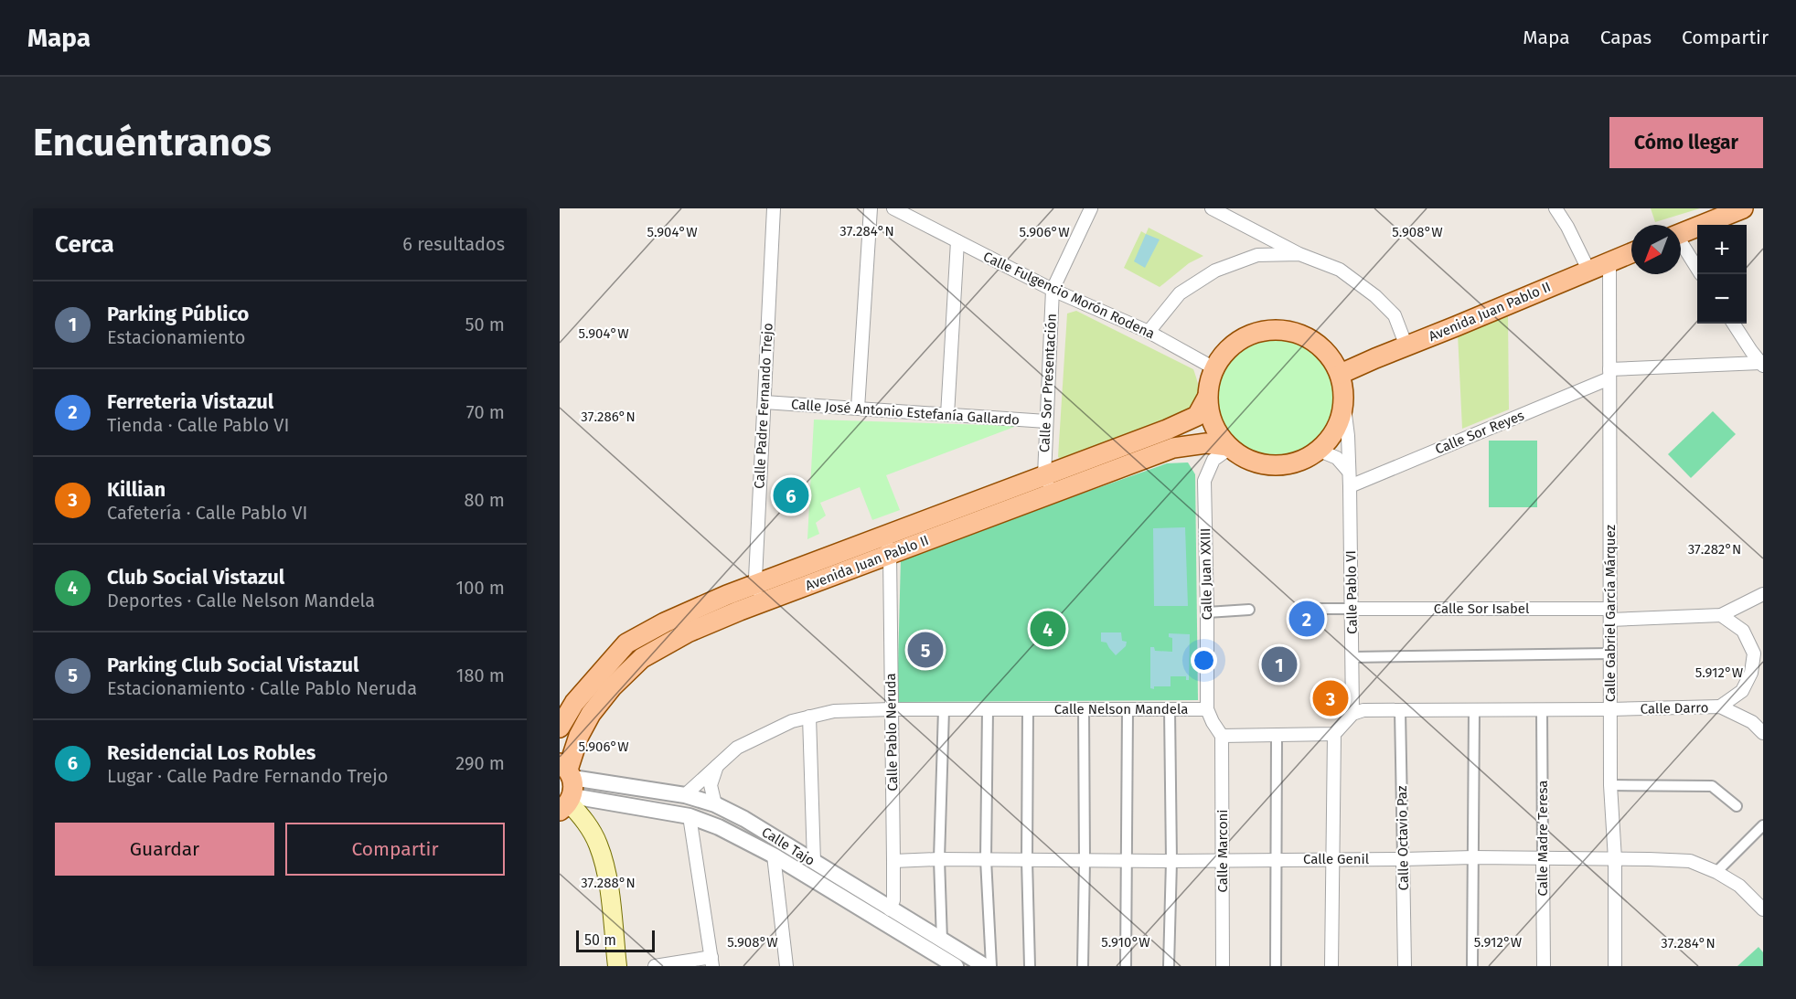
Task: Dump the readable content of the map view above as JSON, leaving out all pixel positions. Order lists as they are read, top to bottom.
{
  "streets": {
    "main road": ["Avenida Juan Pablo II"],
    "street": [
      "Calle Fulgencio Morón Rodena",
      "Calle Sor Presentación",
      "Calle Padre Fernando Trejo",
      "Calle José Antonio Estefanía Gallardo",
      "Calle Sor Reyes",
      "Calle Juan XXIII",
      "Calle Pablo VI",
      "Calle Sor Isabel",
      "Calle Gabriel García Márquez",
      "Calle Darro",
      "Calle Nelson Mandela",
      "Calle Pablo Neruda",
      "Calle Octavio Paz",
      "Calle Madre Teresa",
      "Calle Tajo",
      "Calle Marconi",
      "Calle Genil"
    ]
  },
  "crossings": [
    ["Calle Fulgencio Morón Rodena", "Avenida Juan Pablo II"],
    ["Calle Fulgencio Morón Rodena", "Calle Sor Presentación"],
    ["Calle Fulgencio Morón Rodena", "Calle Juan XXIII"],
    ["Calle Fulgencio Morón Rodena", "Calle Pablo VI"],
    ["Avenida Juan Pablo II", "Calle Sor Presentación"],
    ["Avenida Juan Pablo II", "Calle Padre Fernando Trejo"],
    ["Avenida Juan Pablo II", "Calle Juan XXIII"],
    ["Avenida Juan Pablo II", "Calle Pablo VI"],
    ["Avenida Juan Pablo II", "Calle Gabriel García Márquez"],
    ["Avenida Juan Pablo II", "Calle Pablo Neruda"],
    ["Avenida Juan Pablo II", "Calle Tajo"],
    ["Calle Sor Presentación", "Calle José Antonio Estefanía Gallardo"],
    ["Calle Padre Fernando Trejo", "Calle José Antonio Estefanía Gallardo"],
    ["Calle Sor Reyes", "Calle Pablo VI"],
    ["Calle Sor Reyes", "Calle Gabriel García Márquez"],
    ["Calle Juan XXIII", "Calle Pablo VI"],
    ["Calle Juan XXIII", "Calle Nelson Mandela"],
    ["Calle Pablo VI", "Calle Sor Isabel"],
    ["Calle Sor Isabel", "Calle Gabriel García Márquez"],
    ["Calle Gabriel García Márquez", "Calle Darro"],
    ["Calle Gabriel García Márquez", "Calle Genil"],
    ["Calle Nelson Mandela", "Calle Pablo Neruda"],
    ["Calle Nelson Mandela", "Calle Tajo"],
    ["Calle Nelson Mandela", "Calle Marconi"],
    ["Calle Pablo Neruda", "Calle Tajo"],
    ["Calle Pablo Neruda", "Calle Genil"],
    ["Calle Octavio Paz", "Calle Genil"],
    ["Calle Madre Teresa", "Calle Genil"],
    ["Calle Marconi", "Calle Genil"]
  ],
  "scale_bar": "50 m",
  "north": "bottom left",
  "page": {
    "header": "Mapa",
    "nav": ["Mapa", "Capas", "Compartir"],
    "buttons": [
      "Cómo llegar",
      ["Guardar", "Compartir"]
    ],
    "title": "Encuéntranos",
    "heading": ["Cerca", "6 resultados"],
    "map_buttons": ["+", "−"],
    "list": [
      {
        "mark": "1",
        "name": "Parking Público",
        "note": "Estacionamiento",
        "value": "50 m"
      },
      {
        "mark": "2",
        "name": "Ferreteria Vistazul",
        "note": "Tienda · Calle Pablo VI",
        "value": "70 m"
      },
      {
        "mark": "3",
        "name": "Killian",
        "note": "Cafetería · Calle Pablo VI",
        "value": "80 m"
      },
      {
        "mark": "4",
        "name": "Club Social Vistazul",
        "note": "Deportes · Calle Nelson Mandela",
        "value": "100 m"
      },
      {
        "mark": "5",
        "name": "Parking Club Social Vistazul",
        "note": "Estacionamiento · Calle Pablo Neruda",
        "value": "180 m"
      },
      {
        "mark": "6",
        "name": "Residencial Los Robles",
        "note": "Lugar · Calle Padre Fernando Trejo",
        "value": "290 m"
      }
    ],
    "pins": [
      "6",
      "2",
      "4",
      "5",
      "1",
      "3"
    ],
    "scale": "50 m"
  },
  "coordinates": [
    "37.284°N",
    "5.904°W",
    "5.906°W",
    "5.908°W",
    "37.286°N",
    "37.282°N",
    "5.912°W",
    "37.288°N",
    "5.910°W"
  ]
}
